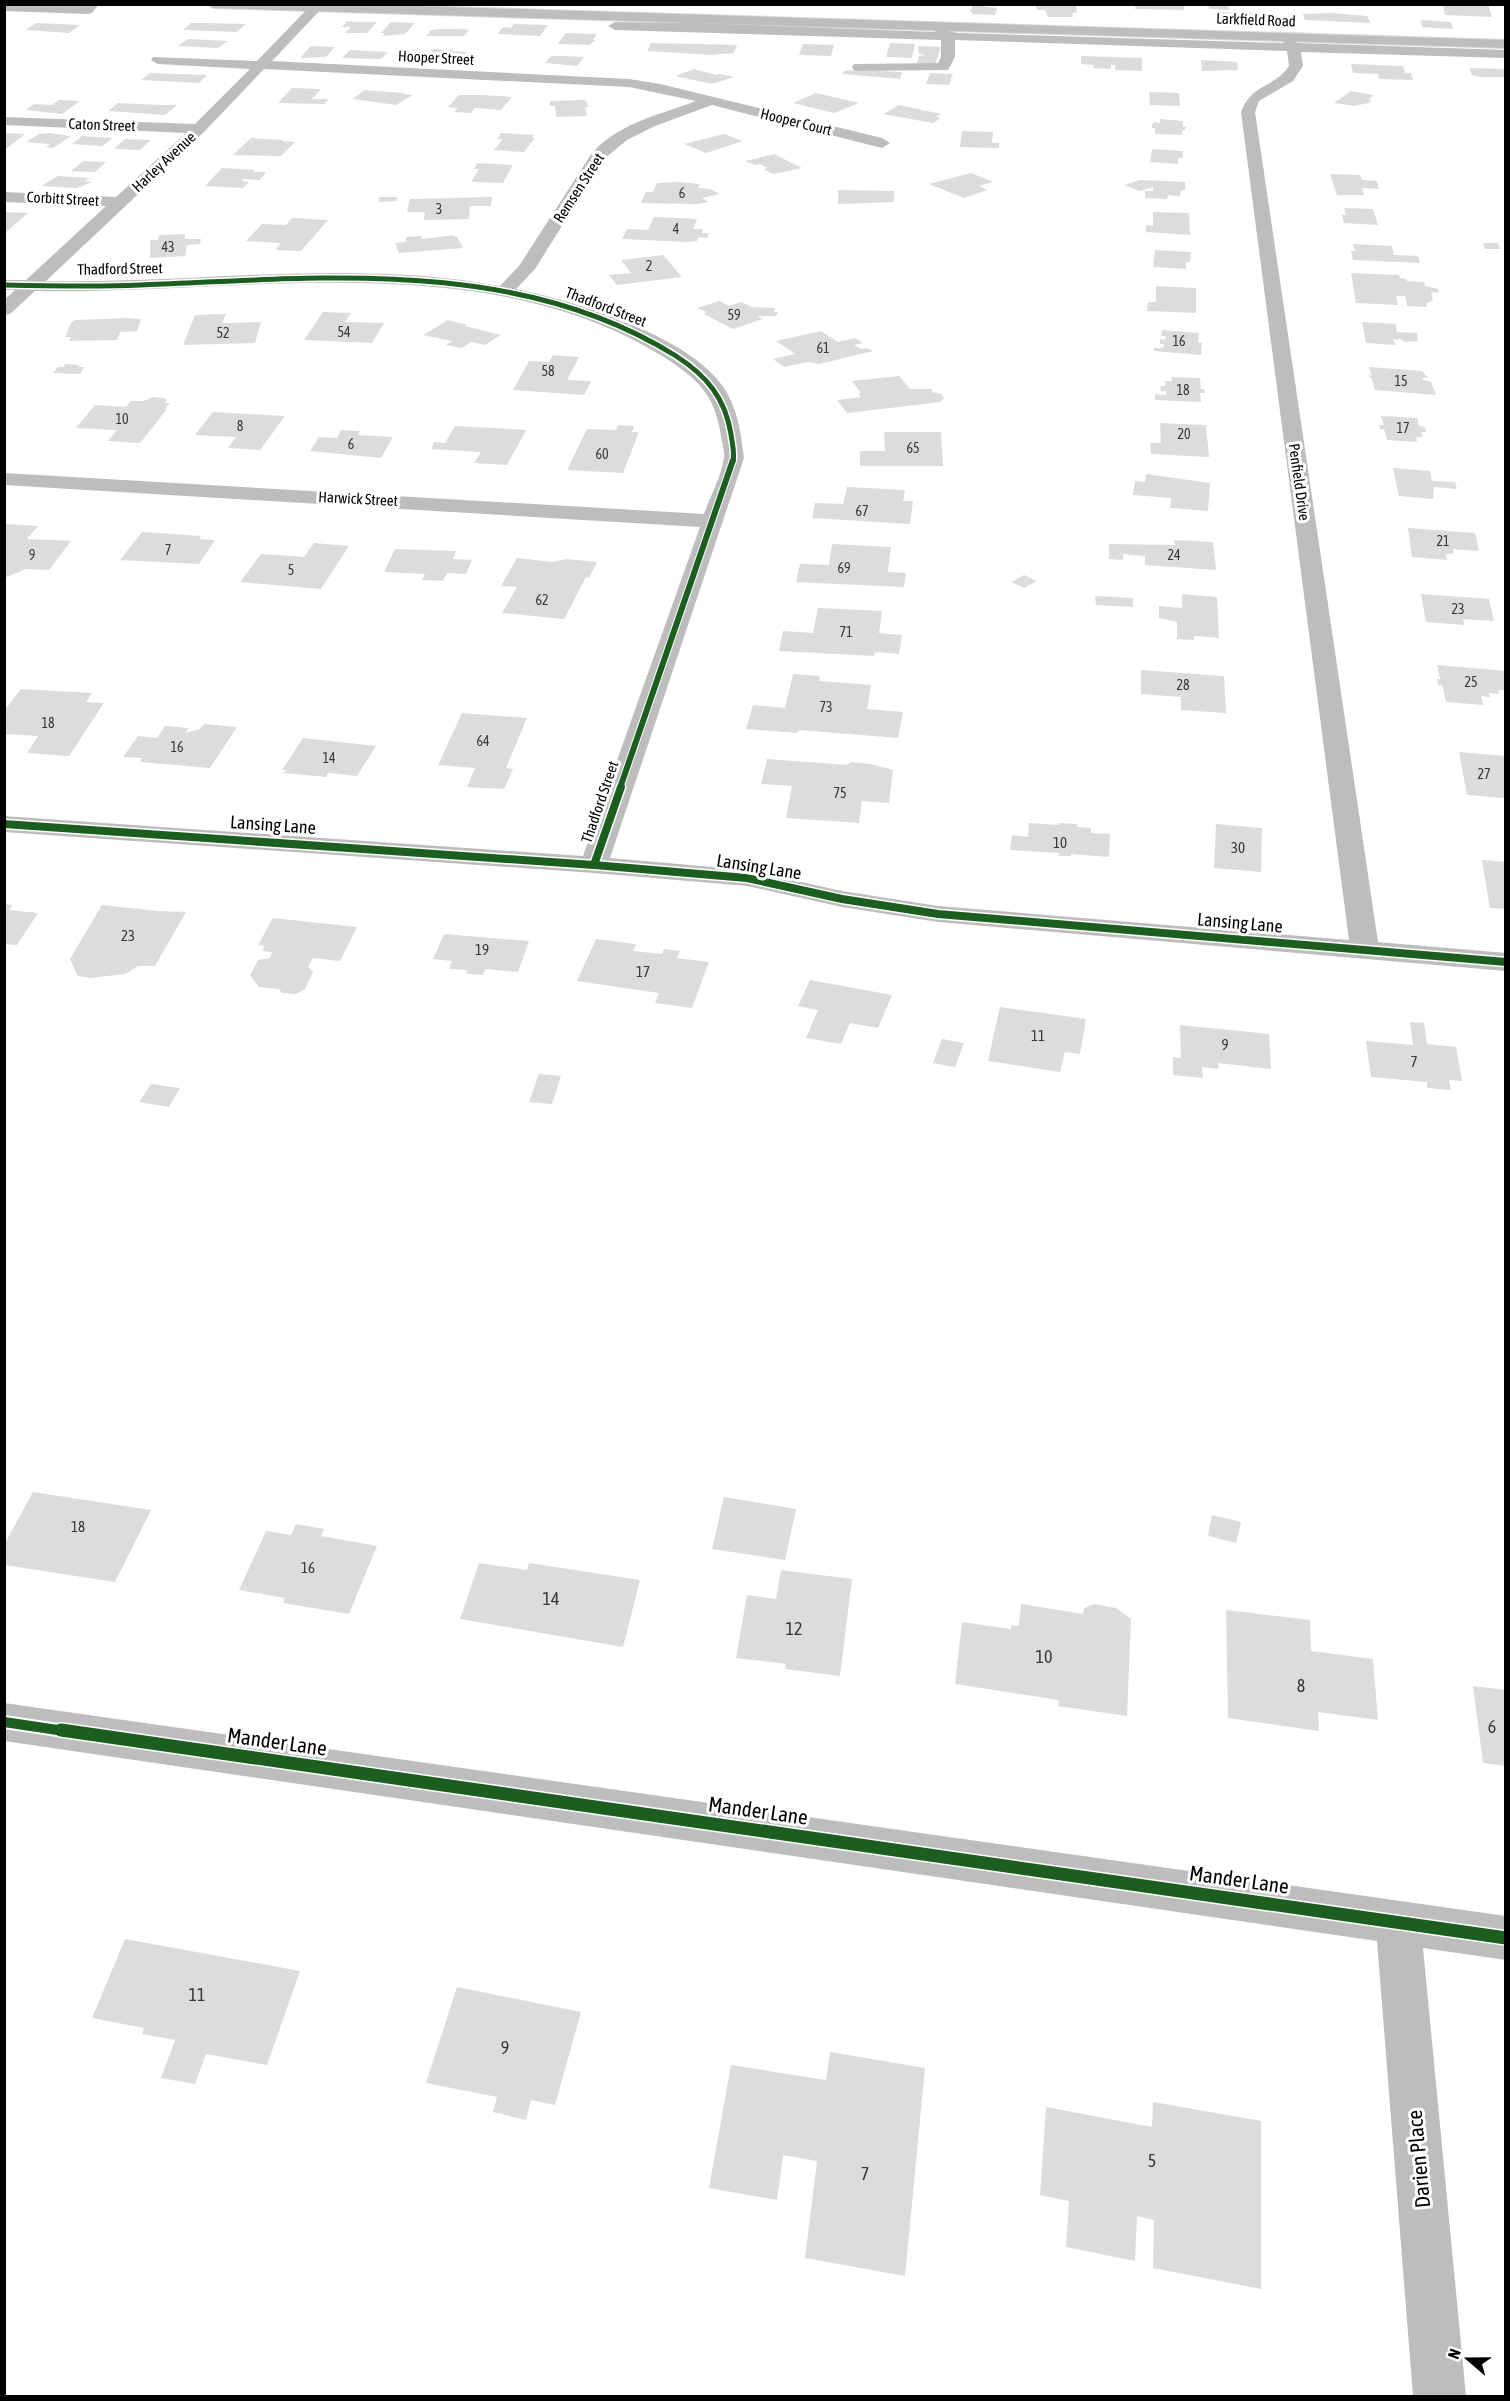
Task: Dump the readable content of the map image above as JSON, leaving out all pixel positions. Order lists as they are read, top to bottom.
{
  "streets": {
    "street": [
      "Larkfield Road",
      "Hooper Street",
      "Hooper Court",
      "Caton Street",
      "Harley Avenue",
      "Remsen Street",
      "Corbitt Street",
      "Thadford Street",
      "Penfield Drive",
      "Harwick Street",
      "Lansing Lane",
      "Mander Lane",
      "Darien Place"
    ]
  },
  "crossings": [
    ["Larkfield Road", "Penfield Drive"],
    ["Hooper Street", "Hooper Court"],
    ["Hooper Street", "Harley Avenue"],
    ["Hooper Street", "Remsen Street"],
    ["Hooper Court", "Remsen Street"],
    ["Caton Street", "Harley Avenue"],
    ["Harley Avenue", "Corbitt Street"],
    ["Harley Avenue", "Thadford Street"],
    ["Remsen Street", "Thadford Street"],
    ["Thadford Street", "Harwick Street"],
    ["Thadford Street", "Lansing Lane"],
    ["Penfield Drive", "Lansing Lane"],
    ["Mander Lane", "Darien Place"]
  ],
  "house_numbers": [
    "6",
    "3",
    "4",
    "43",
    "2",
    "59",
    "54",
    "52",
    "16",
    "61",
    "58",
    "15",
    "18",
    "10",
    "8",
    "17",
    "20",
    "6",
    "65",
    "60",
    "67",
    "21",
    "7",
    "9",
    "24",
    "69",
    "5",
    "62",
    "23",
    "71",
    "25",
    "28",
    "73",
    "18",
    "64",
    "16",
    "14",
    "27",
    "75",
    "10",
    "30",
    "23",
    "19",
    "17",
    "11",
    "9",
    "7",
    "18",
    "16",
    "14",
    "12",
    "10",
    "8",
    "6",
    "11",
    "9",
    "5",
    "7"
  ],
  "north": "left"
}
